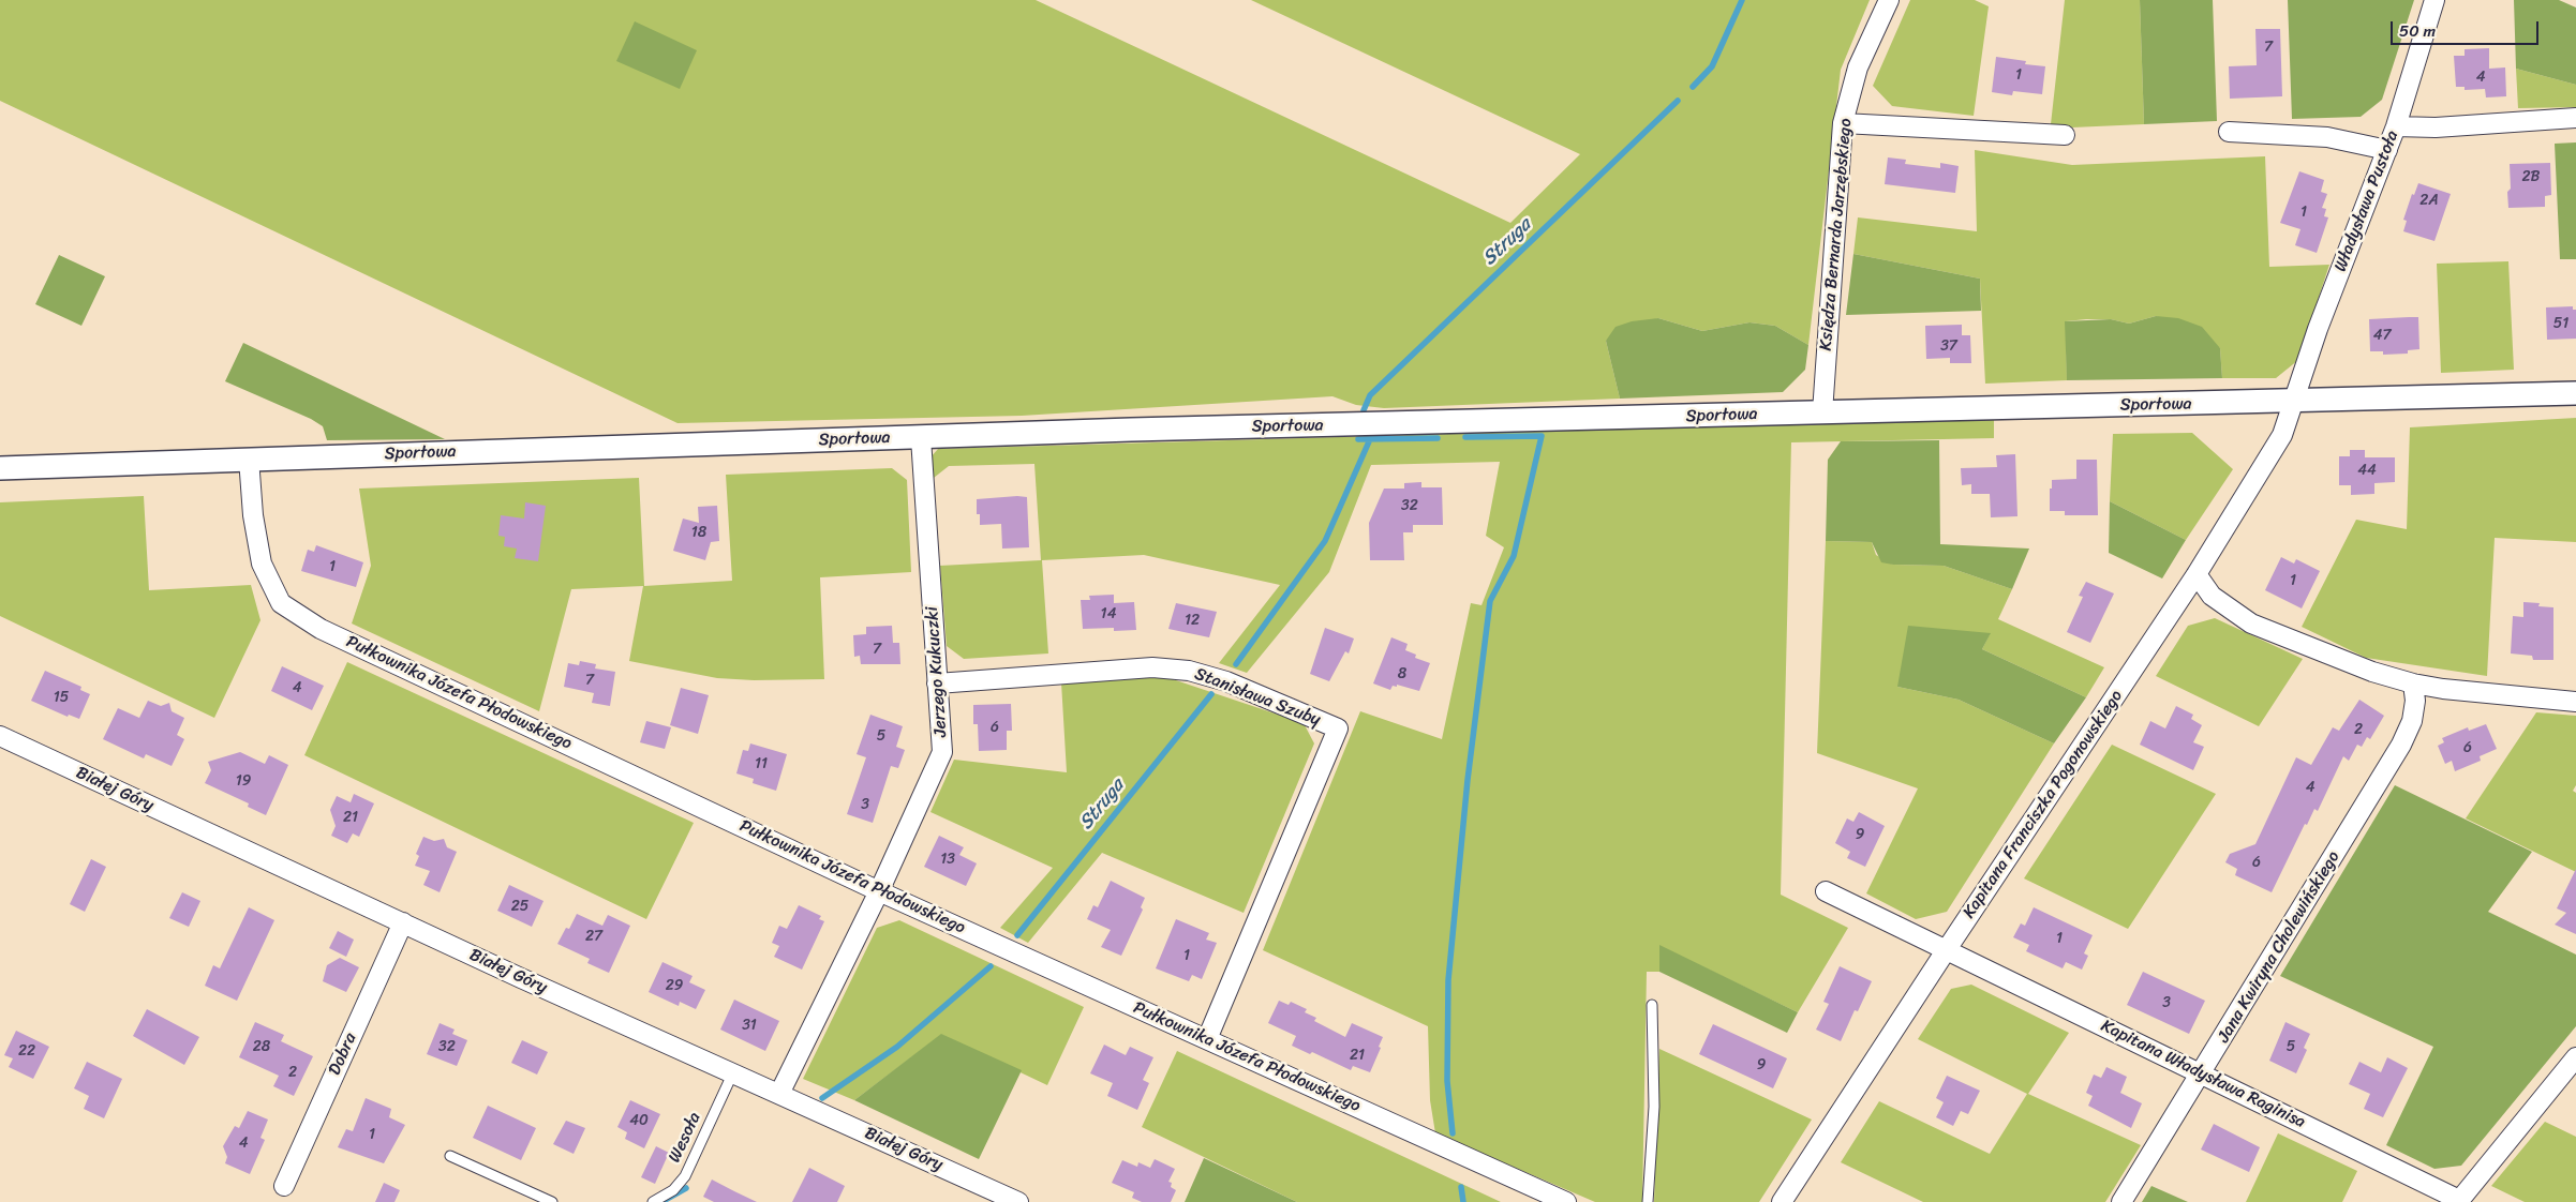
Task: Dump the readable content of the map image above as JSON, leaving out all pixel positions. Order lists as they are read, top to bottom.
{
  "streets": {
    "street": [
      "Władysława Pustoła",
      "Księdza Bernarda Jarzębskiego",
      "Sportowa",
      "Jerzego Kukuczki",
      "Pułkownika Józefa Płodowskiego",
      "Stanisława Szuby",
      "Białej Góry",
      "Kapitana Franciszka Pogonowskiego",
      "Jana Kwiryna Cholewińskiego",
      "Dobra",
      "Kapitana Władysława Raginisa"
    ],
    "lane": ["Wesoła"]
  },
  "crossings": [
    ["Władysława Pustoła", "Sportowa"],
    ["Władysława Pustoła", "Kapitana Franciszka Pogonowskiego"],
    ["Księdza Bernarda Jarzębskiego", "Sportowa"],
    ["Sportowa", "Jerzego Kukuczki"],
    ["Sportowa", "Pułkownika Józefa Płodowskiego"],
    ["Sportowa", "Kapitana Franciszka Pogonowskiego"],
    ["Jerzego Kukuczki", "Pułkownika Józefa Płodowskiego"],
    ["Jerzego Kukuczki", "Stanisława Szuby"],
    ["Jerzego Kukuczki", "Białej Góry"],
    ["Pułkownika Józefa Płodowskiego", "Stanisława Szuby"],
    ["Białej Góry", "Dobra"],
    ["Białej Góry", "Wesoła"],
    ["Kapitana Franciszka Pogonowskiego", "Kapitana Władysława Raginisa"],
    ["Jana Kwiryna Cholewińskiego", "Kapitana Władysława Raginisa"]
  ],
  "water": ["Struga"],
  "house_numbers": [
    "7",
    "1",
    "4",
    "2B",
    "2A",
    "1",
    "51",
    "47",
    "37",
    "44",
    "32",
    "18",
    "1",
    "1",
    "14",
    "12",
    "7",
    "8",
    "7",
    "4",
    "15",
    "6",
    "2",
    "5",
    "6",
    "11",
    "19",
    "4",
    "3",
    "21",
    "9",
    "13",
    "6",
    "25",
    "27",
    "1",
    "1",
    "29",
    "3",
    "31",
    "28",
    "32",
    "5",
    "22",
    "21",
    "9",
    "2",
    "40",
    "1",
    "4"
  ],
  "scale_bar": "50 m"
}
